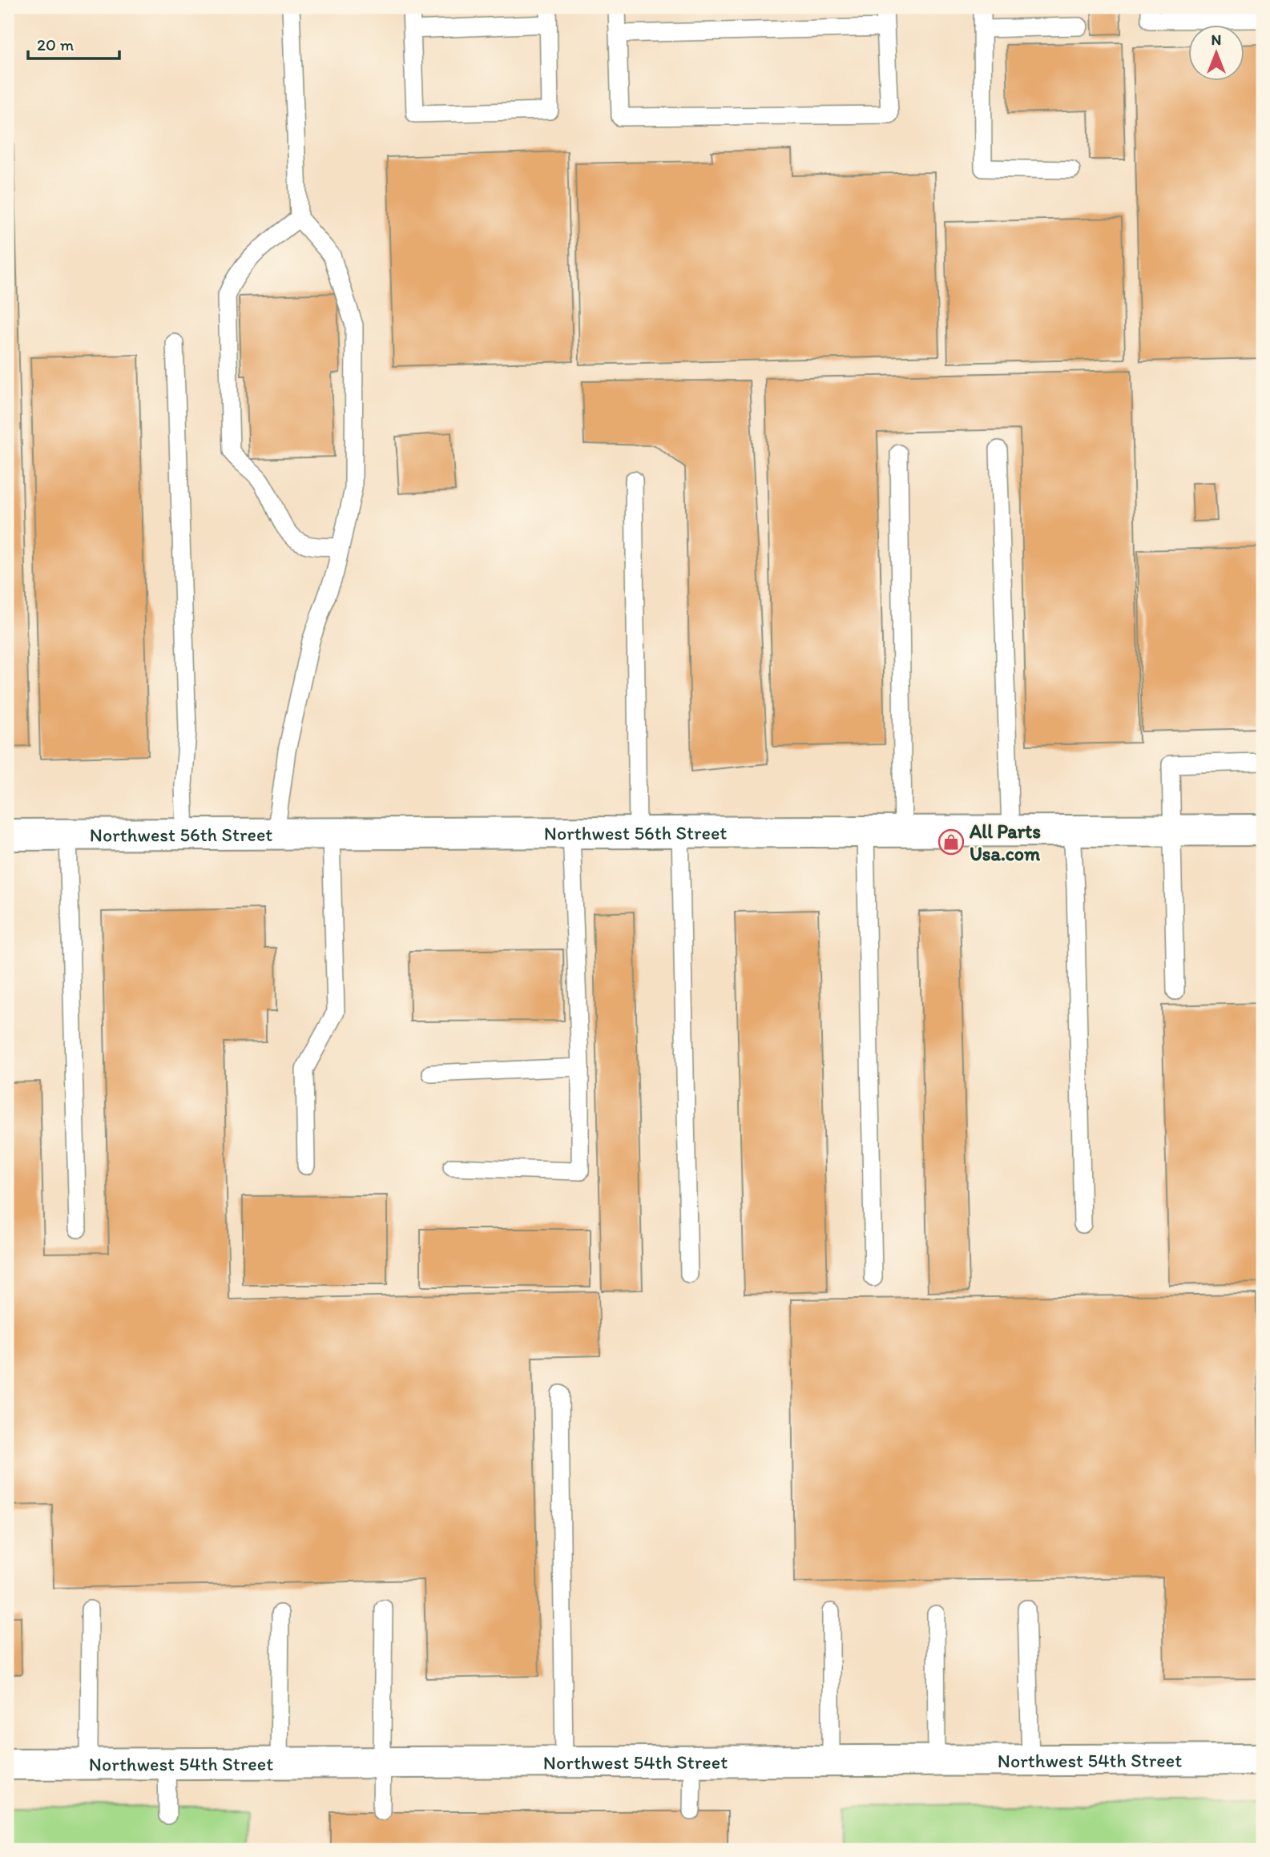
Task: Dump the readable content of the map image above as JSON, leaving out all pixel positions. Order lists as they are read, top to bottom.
{
  "streets": {
    "street": ["Northwest 56th Street", "Northwest 54th Street"]
  },
  "places": {
    "shop": ["All Parts Usa.com"]
  },
  "scale_bar": "20 m",
  "north": "top"
}
